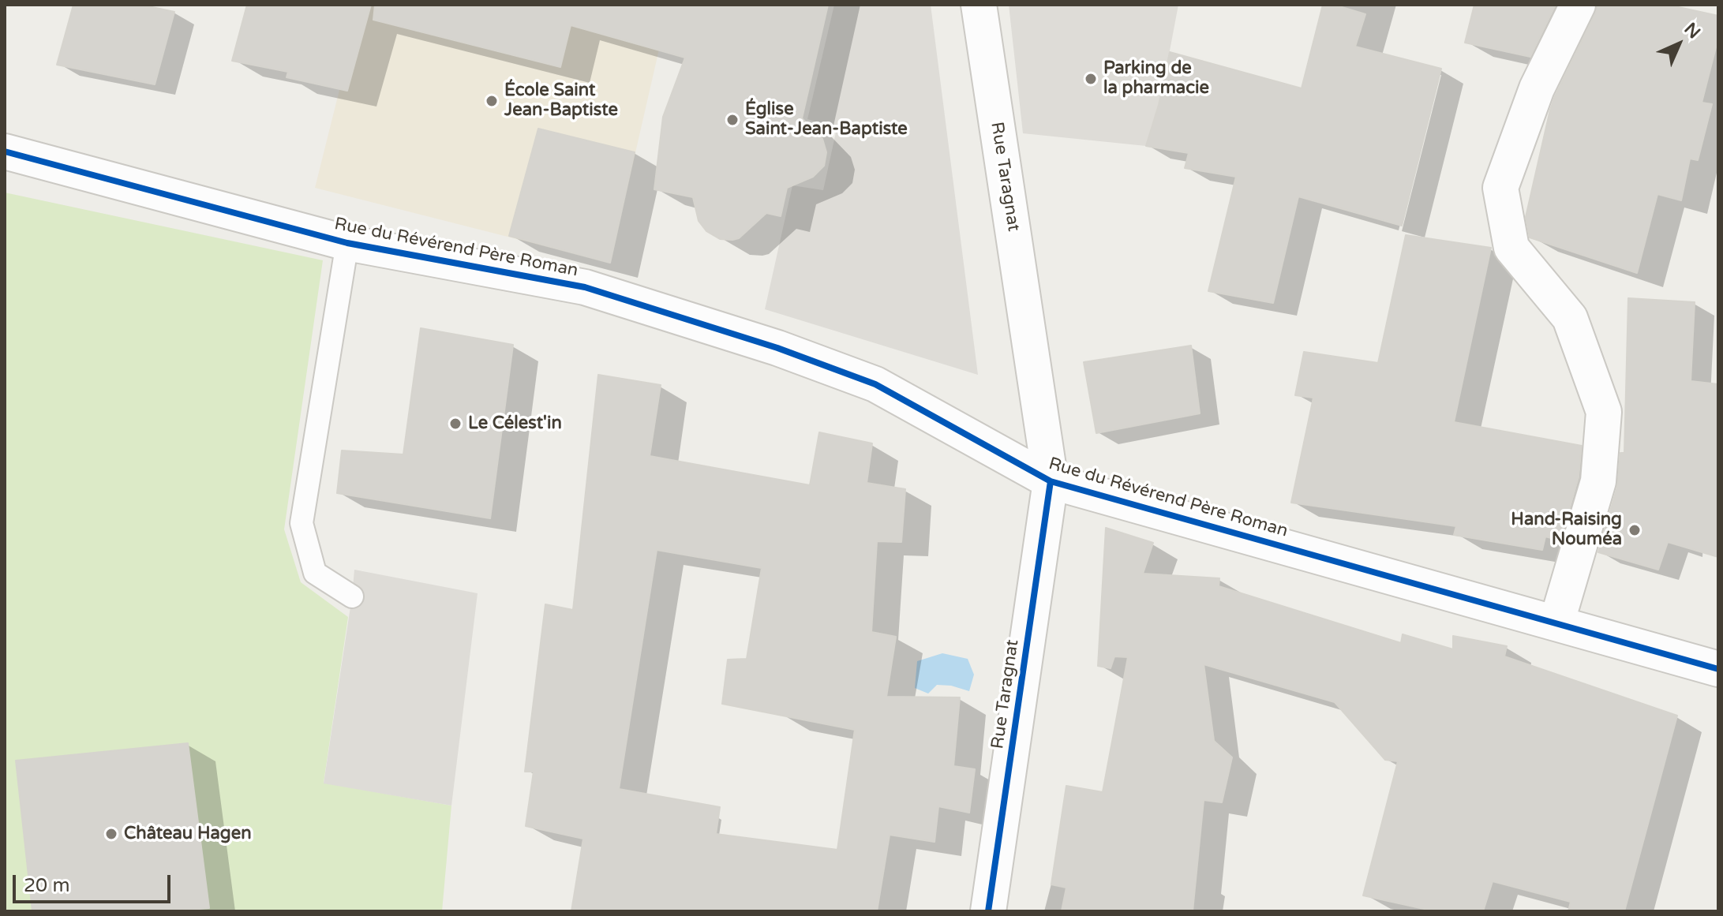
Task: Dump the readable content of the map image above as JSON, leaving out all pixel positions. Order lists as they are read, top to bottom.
{
  "streets": {
    "street": ["Rue Taragnat", "Rue du Révérend Père Roman"]
  },
  "crossings": [
    ["Rue Taragnat", "Rue du Révérend Père Roman"]
  ],
  "places": [
    "Parking de la pharmacie",
    "École Saint Jean-Baptiste",
    "Église Saint-Jean-Baptiste",
    "Le Célest'in",
    "Hand-Raising Nouméa",
    "Château Hagen"
  ],
  "scale_bar": "20 m",
  "north": "top right"
}
